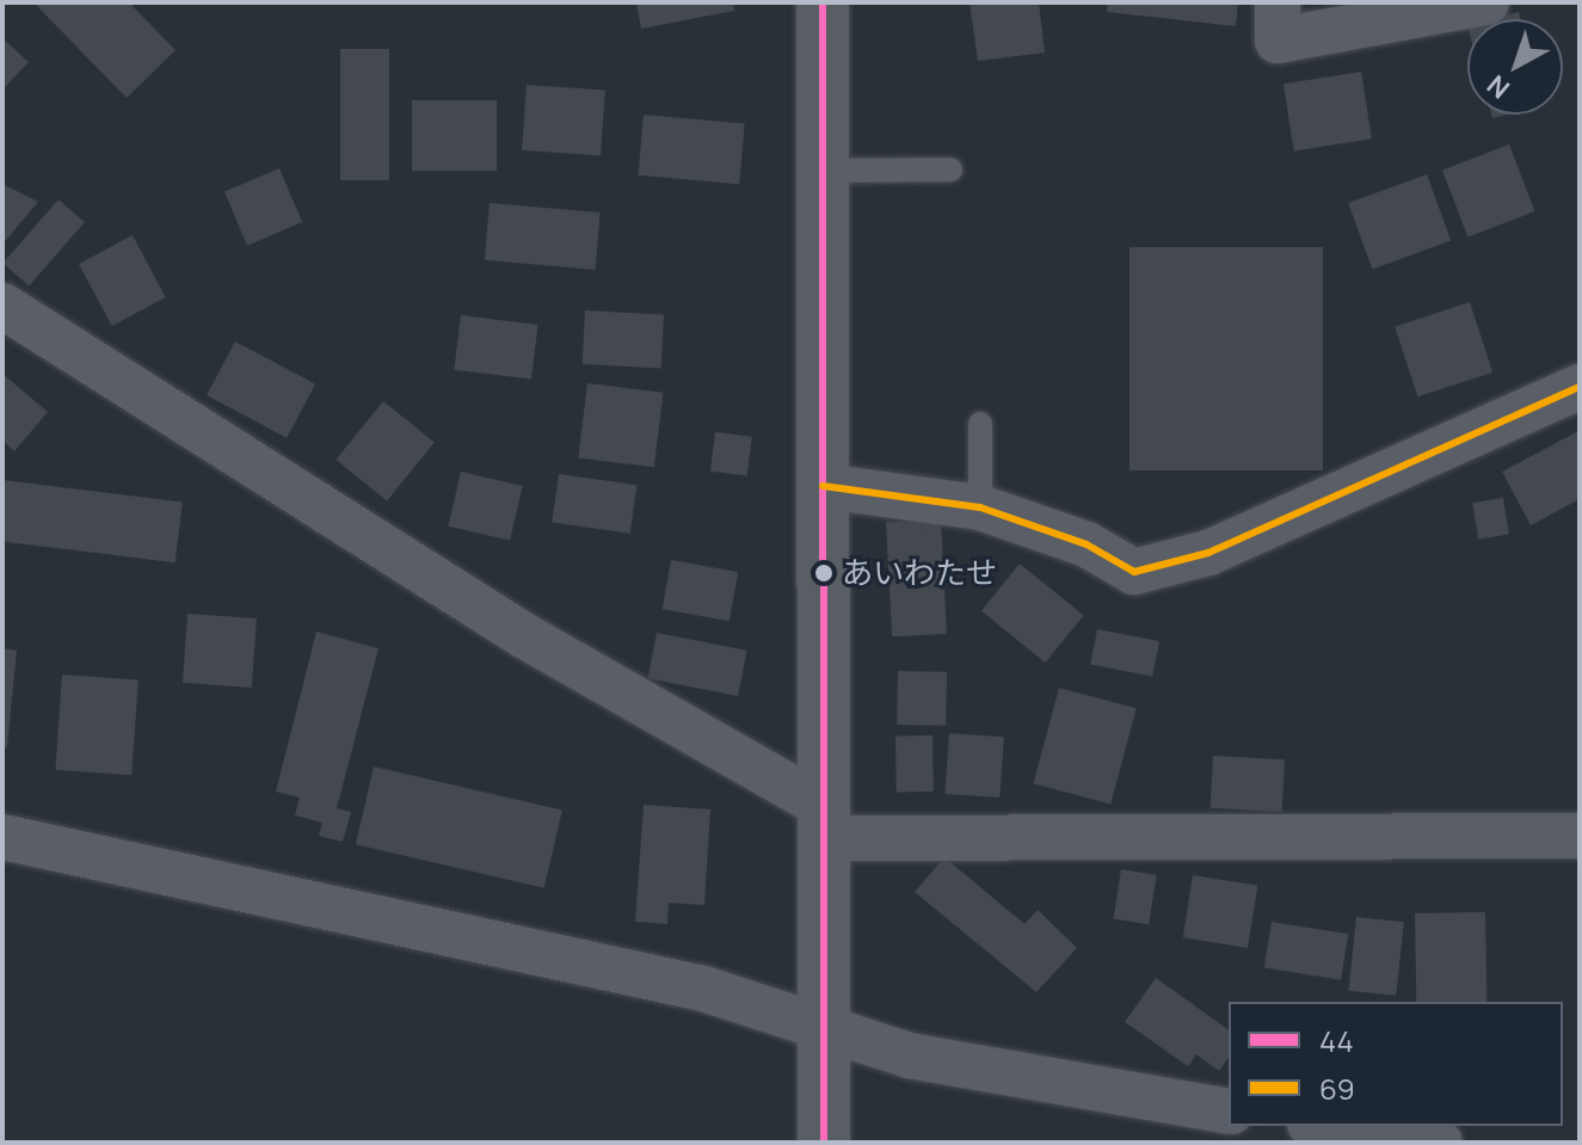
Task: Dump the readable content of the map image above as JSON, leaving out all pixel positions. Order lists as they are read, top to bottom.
{
  "places": ["あいわたせ"],
  "lines": ["transit line 44", "transit line 69"],
  "legend": ["44", "69"],
  "north": "bottom left"
}
